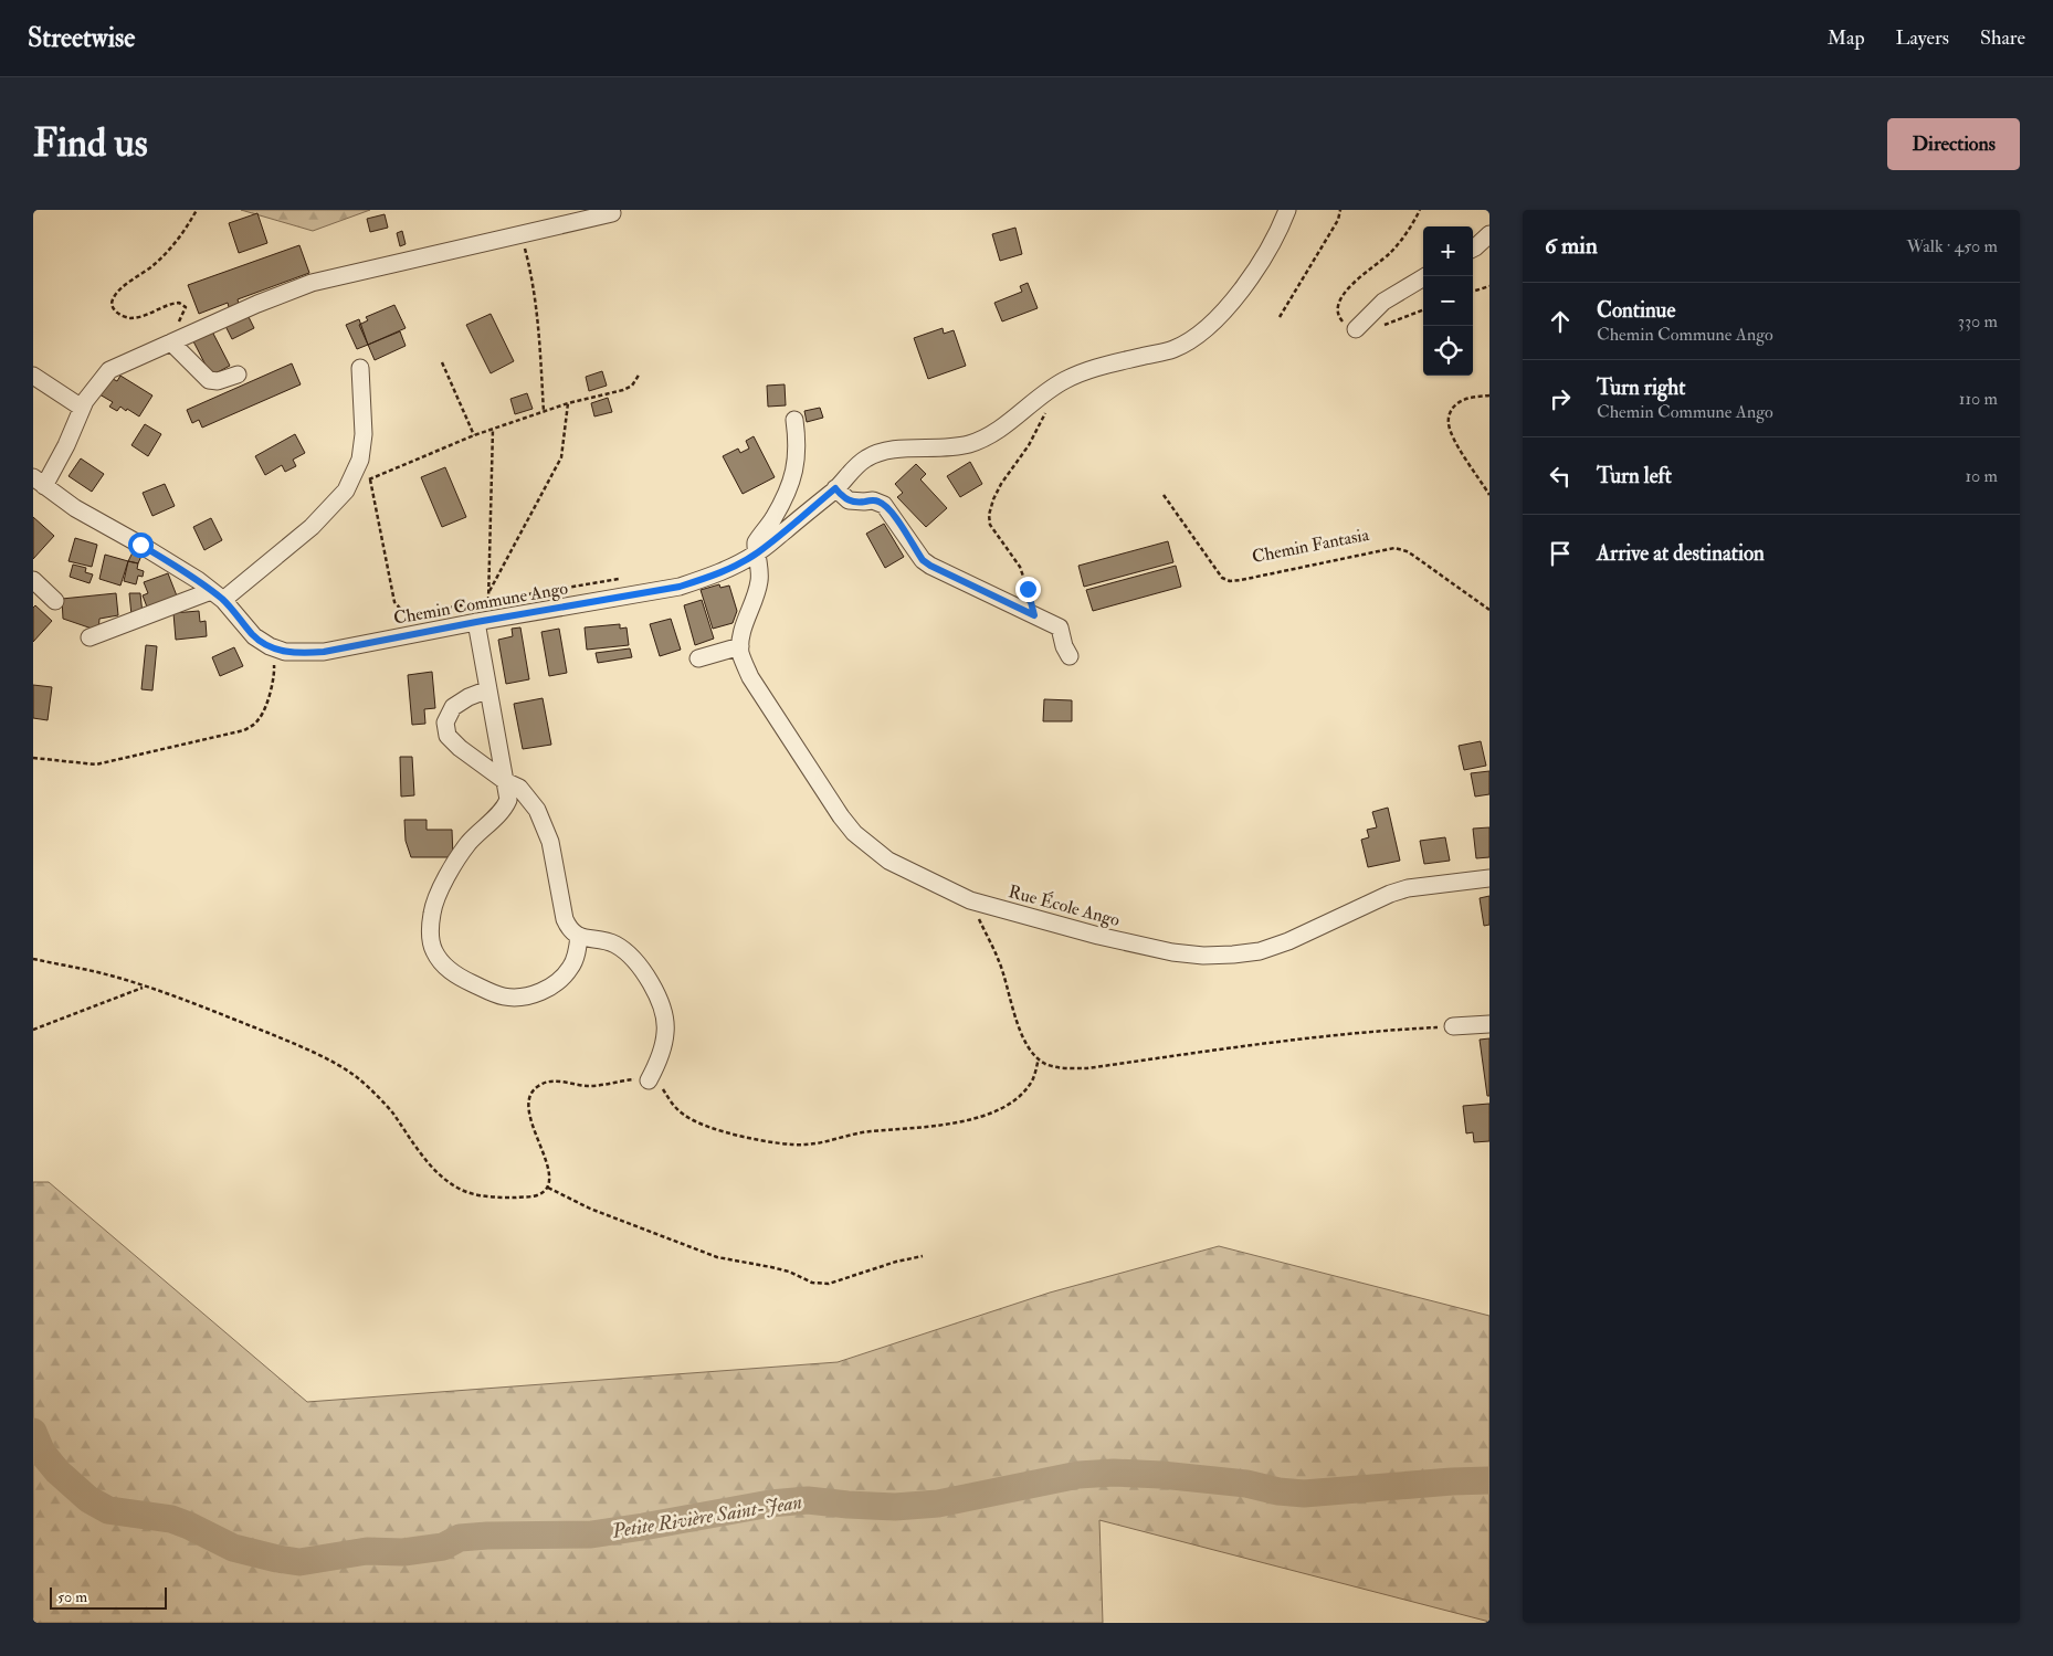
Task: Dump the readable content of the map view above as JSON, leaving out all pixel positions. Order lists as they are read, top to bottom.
{
  "streets": {
    "street": ["Chemin Commune Ango", "Rue École Ango"],
    "path": ["Chemin Fantasia"]
  },
  "crossings": [
    ["Chemin Commune Ango", "Rue École Ango"]
  ],
  "water": ["Petite Rivière Saint-Jean"],
  "scale_bar": "50 m",
  "page": {
    "header": "Streetwise",
    "nav": ["Map", "Layers", "Share"],
    "buttons": "Directions",
    "title": "Find us",
    "heading": ["6 min", "Walk · 450 m"],
    "map_buttons": ["+", "−"],
    "list": [
      ["Continue", "Chemin Commune Ango", "330 m"],
      ["Turn right", "Chemin Commune Ango", "110 m"],
      ["Turn left", "10 m"],
      "Arrive at destination"
    ],
    "scale": "50 m"
  }
}
